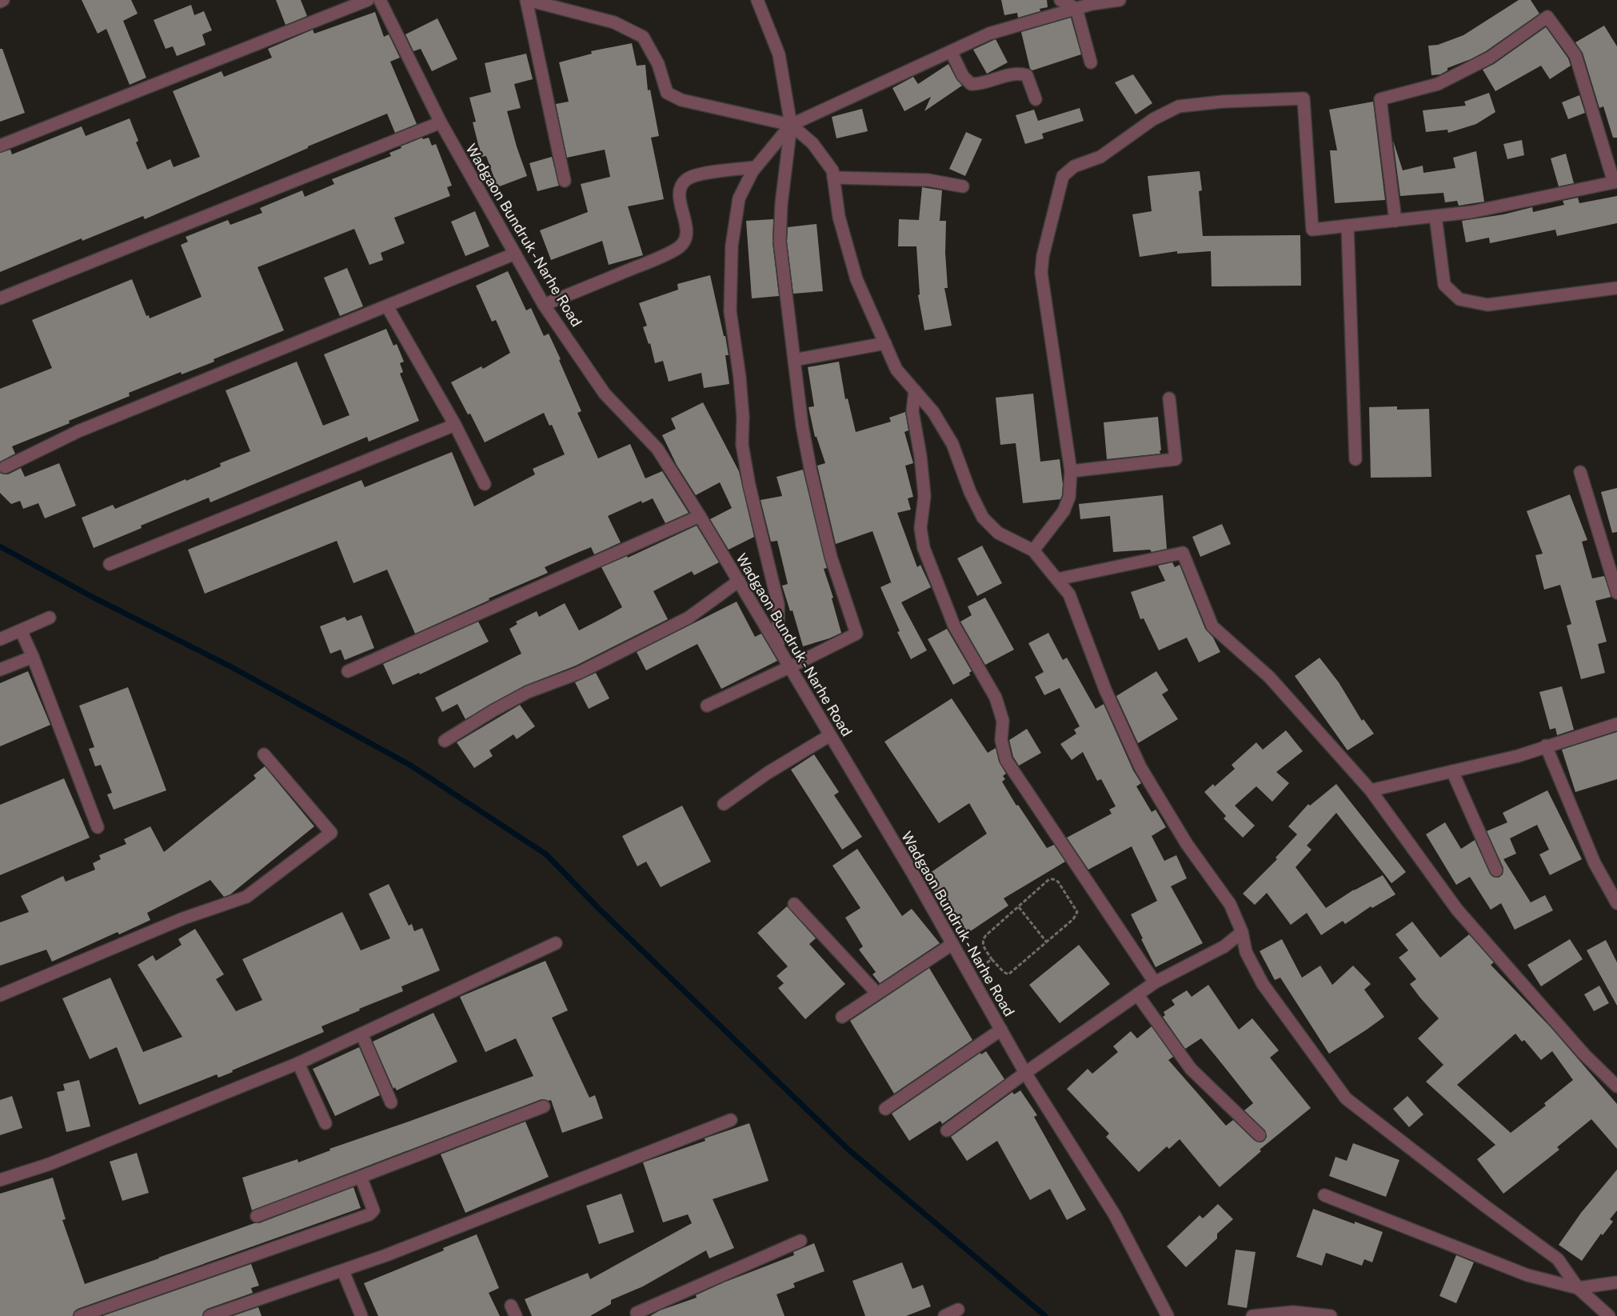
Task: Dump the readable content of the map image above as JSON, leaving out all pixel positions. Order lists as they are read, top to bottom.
{
  "streets": {
    "street": ["Wadgaon Bundruk - Narhe Road"]
  }
}
